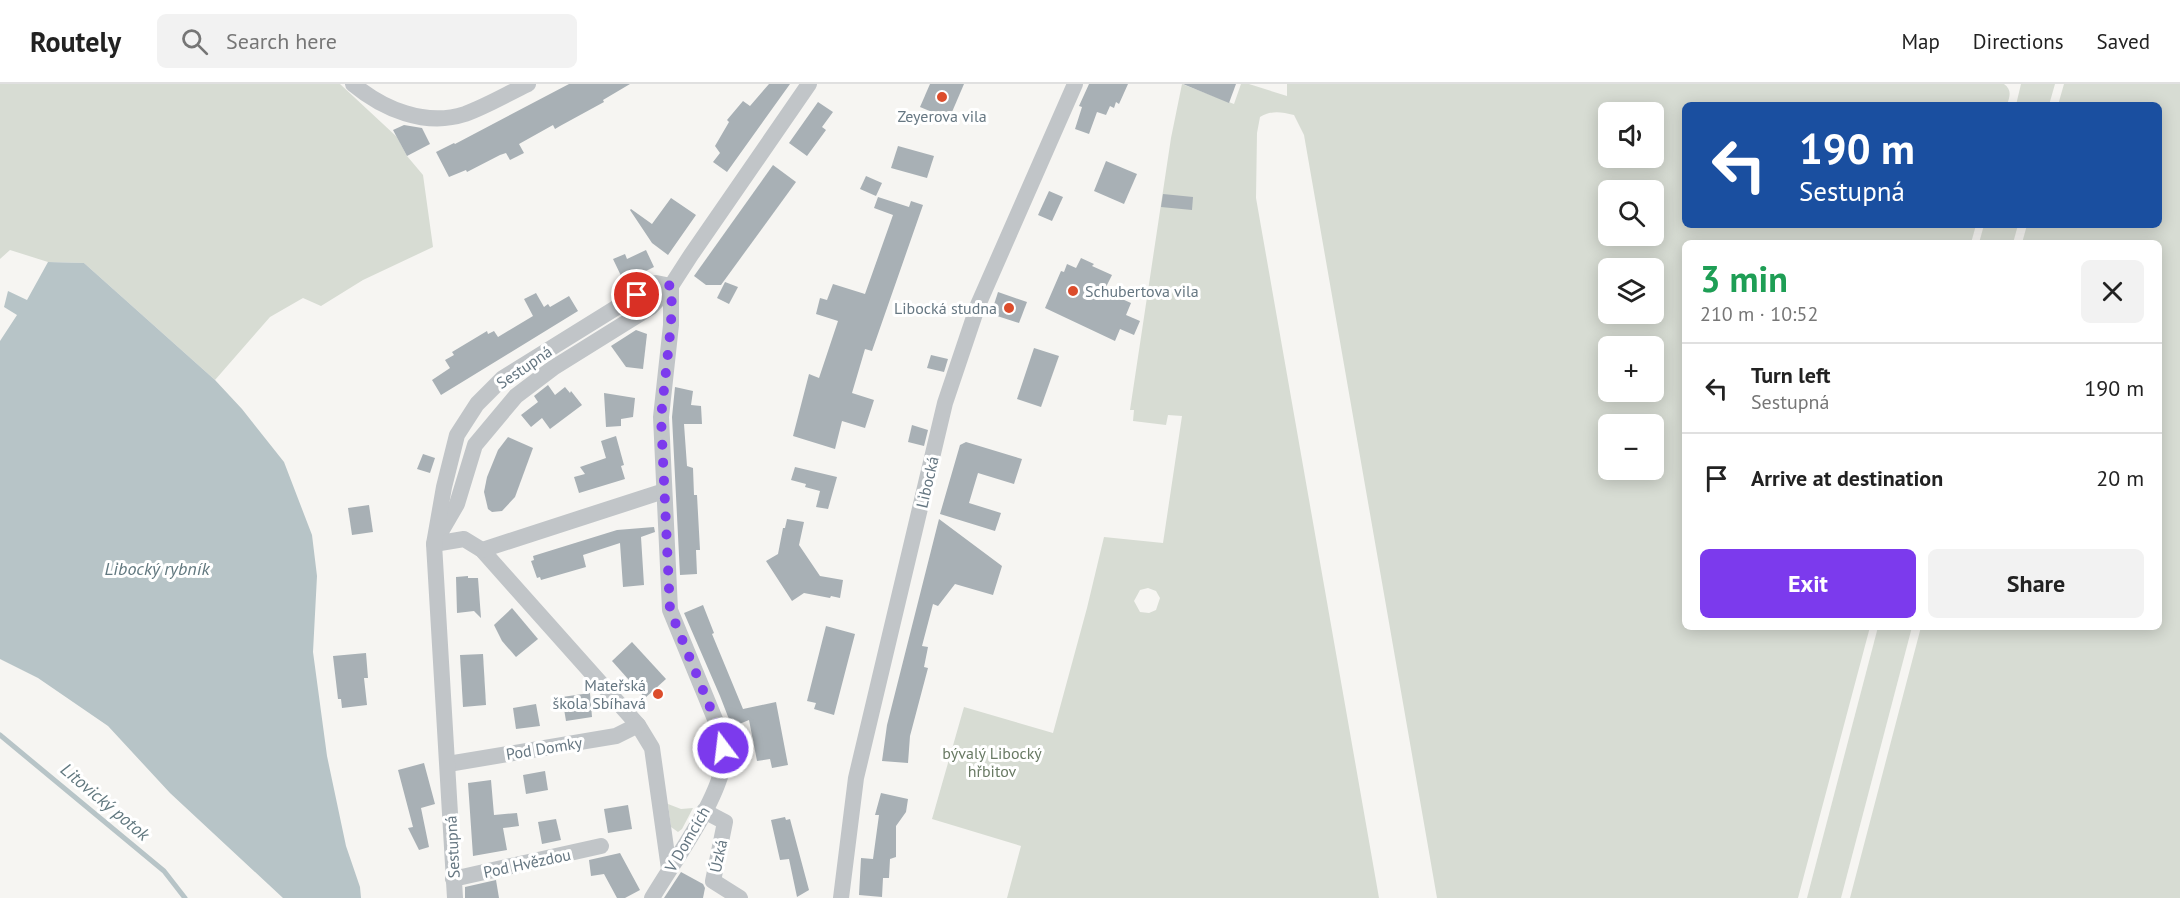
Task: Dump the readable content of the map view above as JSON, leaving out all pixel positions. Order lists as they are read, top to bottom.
{
  "streets": {
    "street": [
      "Sestupná",
      "Libocká",
      "Pod Domky",
      "V Domcích",
      "Úzká",
      "Pod Hvězdou"
    ]
  },
  "crossings": [
    ["Sestupná", "Pod Domky"],
    ["Sestupná", "V Domcích"],
    ["Sestupná", "Pod Hvězdou"],
    ["V Domcích", "Úzká"]
  ],
  "water": ["Libocký rybník", "Litovický potok"],
  "parks": ["bývalý Libocký hřbitov"],
  "places": [
    "Zeyerova vila",
    "Schubertova vila",
    "Libocká studna",
    "Mateřská škola Sbíhavá"
  ],
  "page": {
    "header": "Routely",
    "search": "Search here",
    "nav": ["Map", "Directions", "Saved"],
    "map_buttons": ["+", "−"],
    "turn": ["190 m", "Sestupná"],
    "heading": ["3 min", "210 m · 10:52"],
    "list": [
      {
        "name": "Turn left",
        "note": "Sestupná",
        "value": "190 m"
      },
      {
        "name": "Arrive at destination",
        "value": "20 m"
      }
    ],
    "buttons": ["Exit", "Share"]
  }
}
